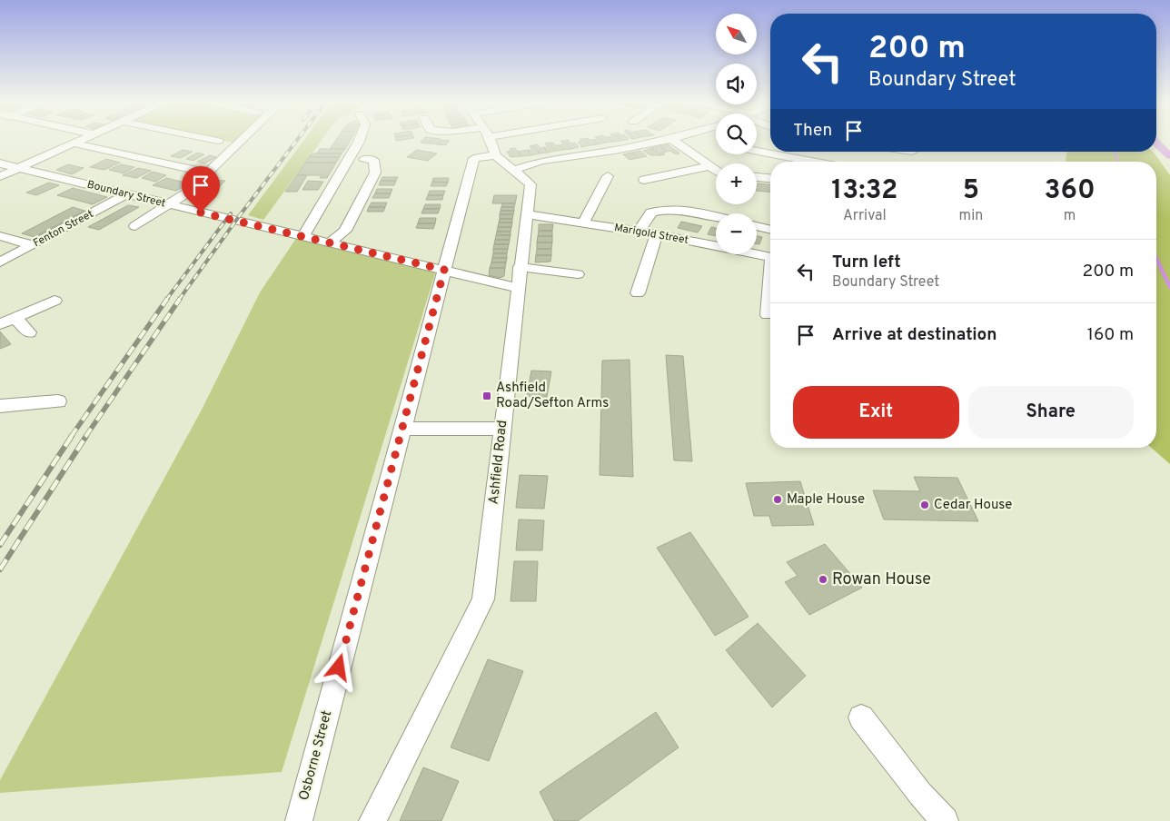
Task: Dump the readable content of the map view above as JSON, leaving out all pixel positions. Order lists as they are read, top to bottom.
{
  "streets": {
    "street": [
      "Boundary Street",
      "Fenton Street",
      "Marigold Street",
      "Ashfield Road",
      "Osborne Street"
    ]
  },
  "crossings": [
    ["Boundary Street", "Fenton Street"],
    ["Boundary Street", "Ashfield Road"],
    ["Boundary Street", "Osborne Street"],
    ["Marigold Street", "Ashfield Road"],
    ["Ashfield Road", "Osborne Street"]
  ],
  "places": {
    "transit": ["Ashfield Road/Sefton Arms"],
    "other": ["Maple House", "Cedar House", "Rowan House"]
  },
  "north": "top left",
  "page": {
    "map_buttons": ["+", "−"],
    "turn": ["200 m", "Boundary Street"],
    "then": "Then",
    "eta": [
      "13:32",
      "Arrival",
      "5",
      "min",
      "360",
      "m"
    ],
    "list": [
      {
        "name": "Turn left",
        "note": "Boundary Street",
        "value": "200 m"
      },
      {
        "name": "Arrive at destination",
        "value": "160 m"
      }
    ],
    "buttons": ["Exit", "Share"]
  }
}
